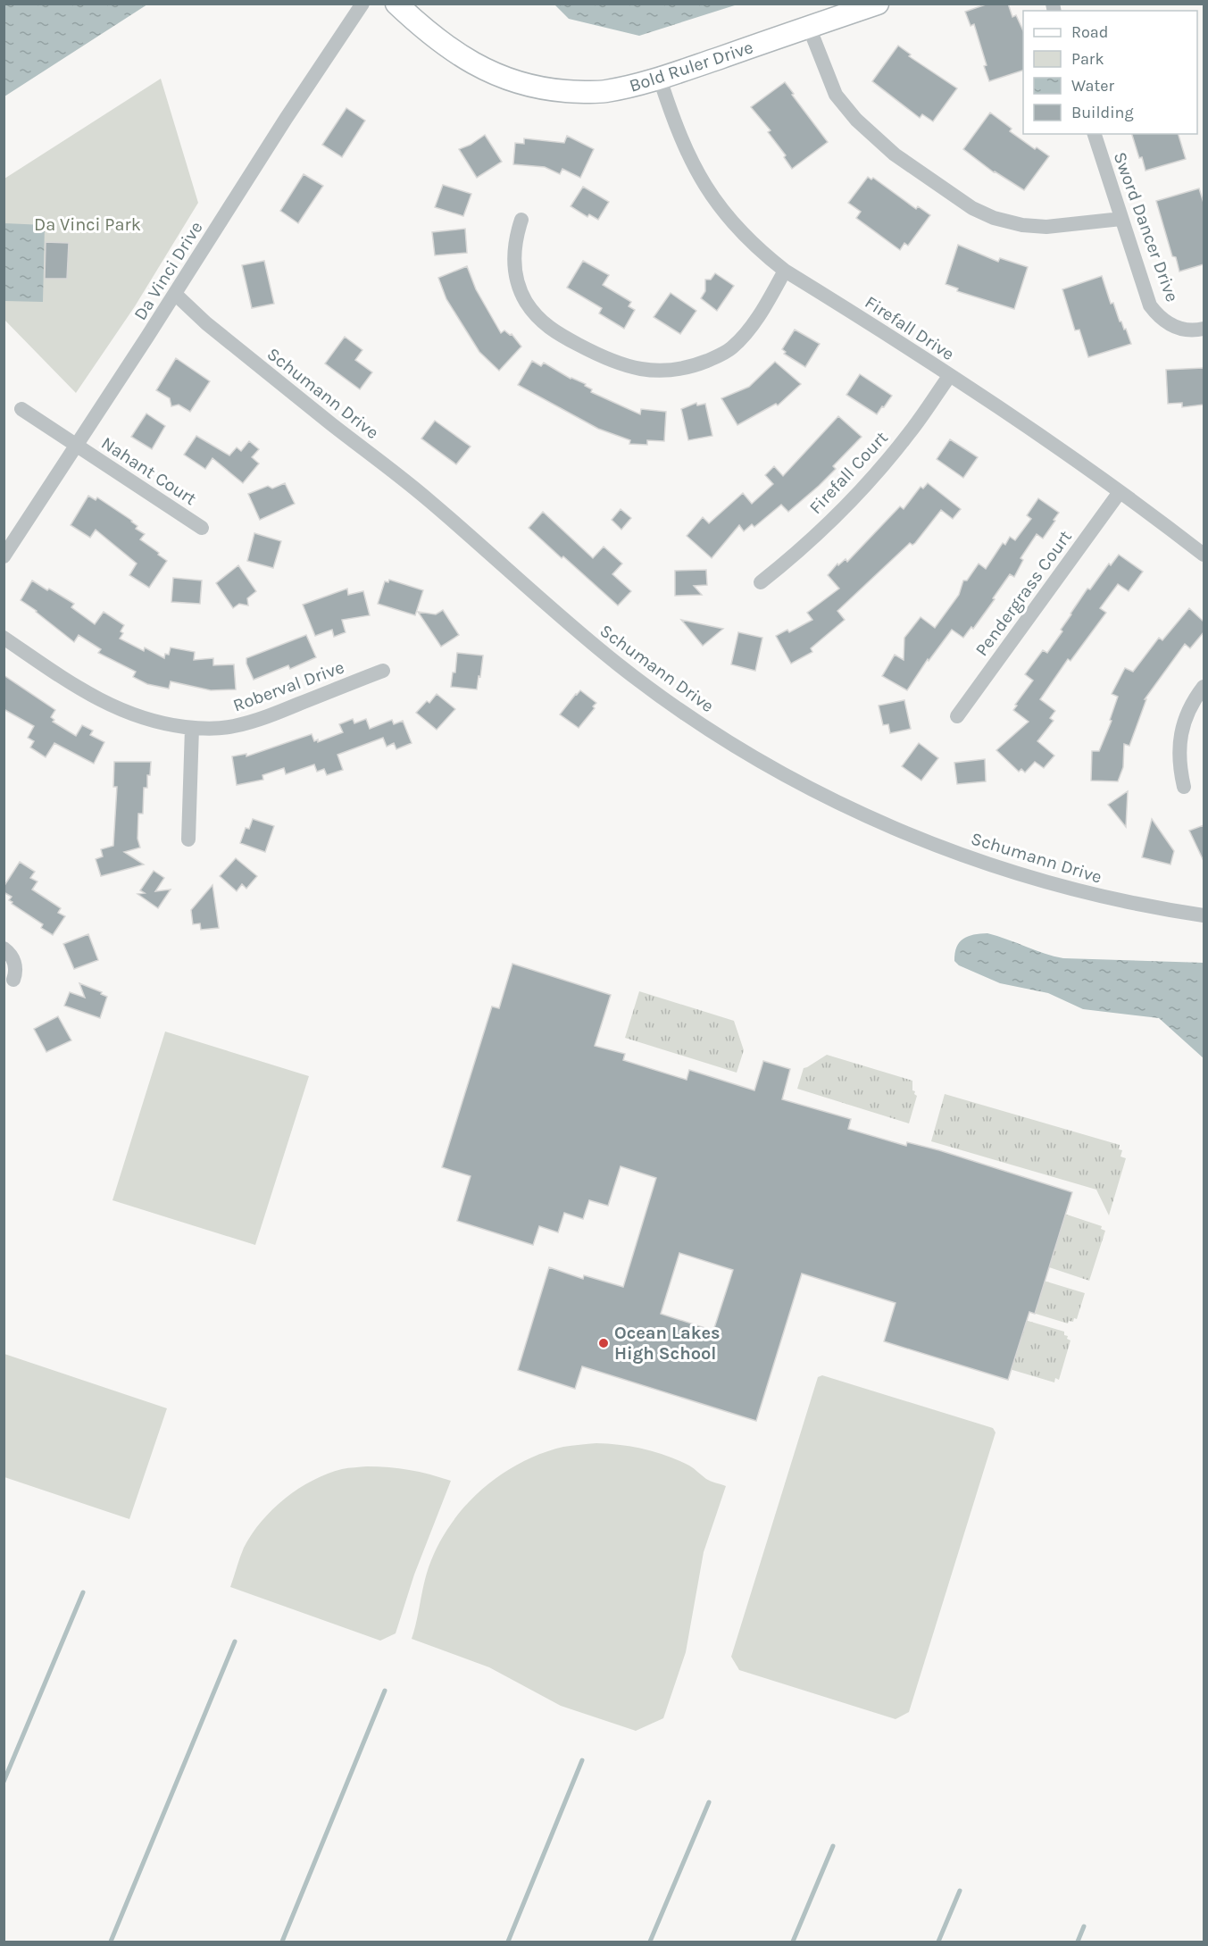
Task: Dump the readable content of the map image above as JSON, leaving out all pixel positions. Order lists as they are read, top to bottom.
{
  "streets": {
    "street": [
      "Bold Ruler Drive",
      "Sword Dancer Drive",
      "Da Vinci Drive",
      "Firefall Drive",
      "Schumann Drive",
      "Nahant Court",
      "Firefall Court",
      "Pendergrass Court",
      "Roberval Drive"
    ]
  },
  "crossings": [
    ["Bold Ruler Drive", "Firefall Drive"],
    ["Da Vinci Drive", "Schumann Drive"],
    ["Da Vinci Drive", "Nahant Court"],
    ["Firefall Drive", "Firefall Court"],
    ["Firefall Drive", "Pendergrass Court"]
  ],
  "parks": ["Da Vinci Park"],
  "places": ["Ocean Lakes High School"],
  "legend": [
    "Road",
    "Park",
    "Water",
    "Building"
  ]
}
